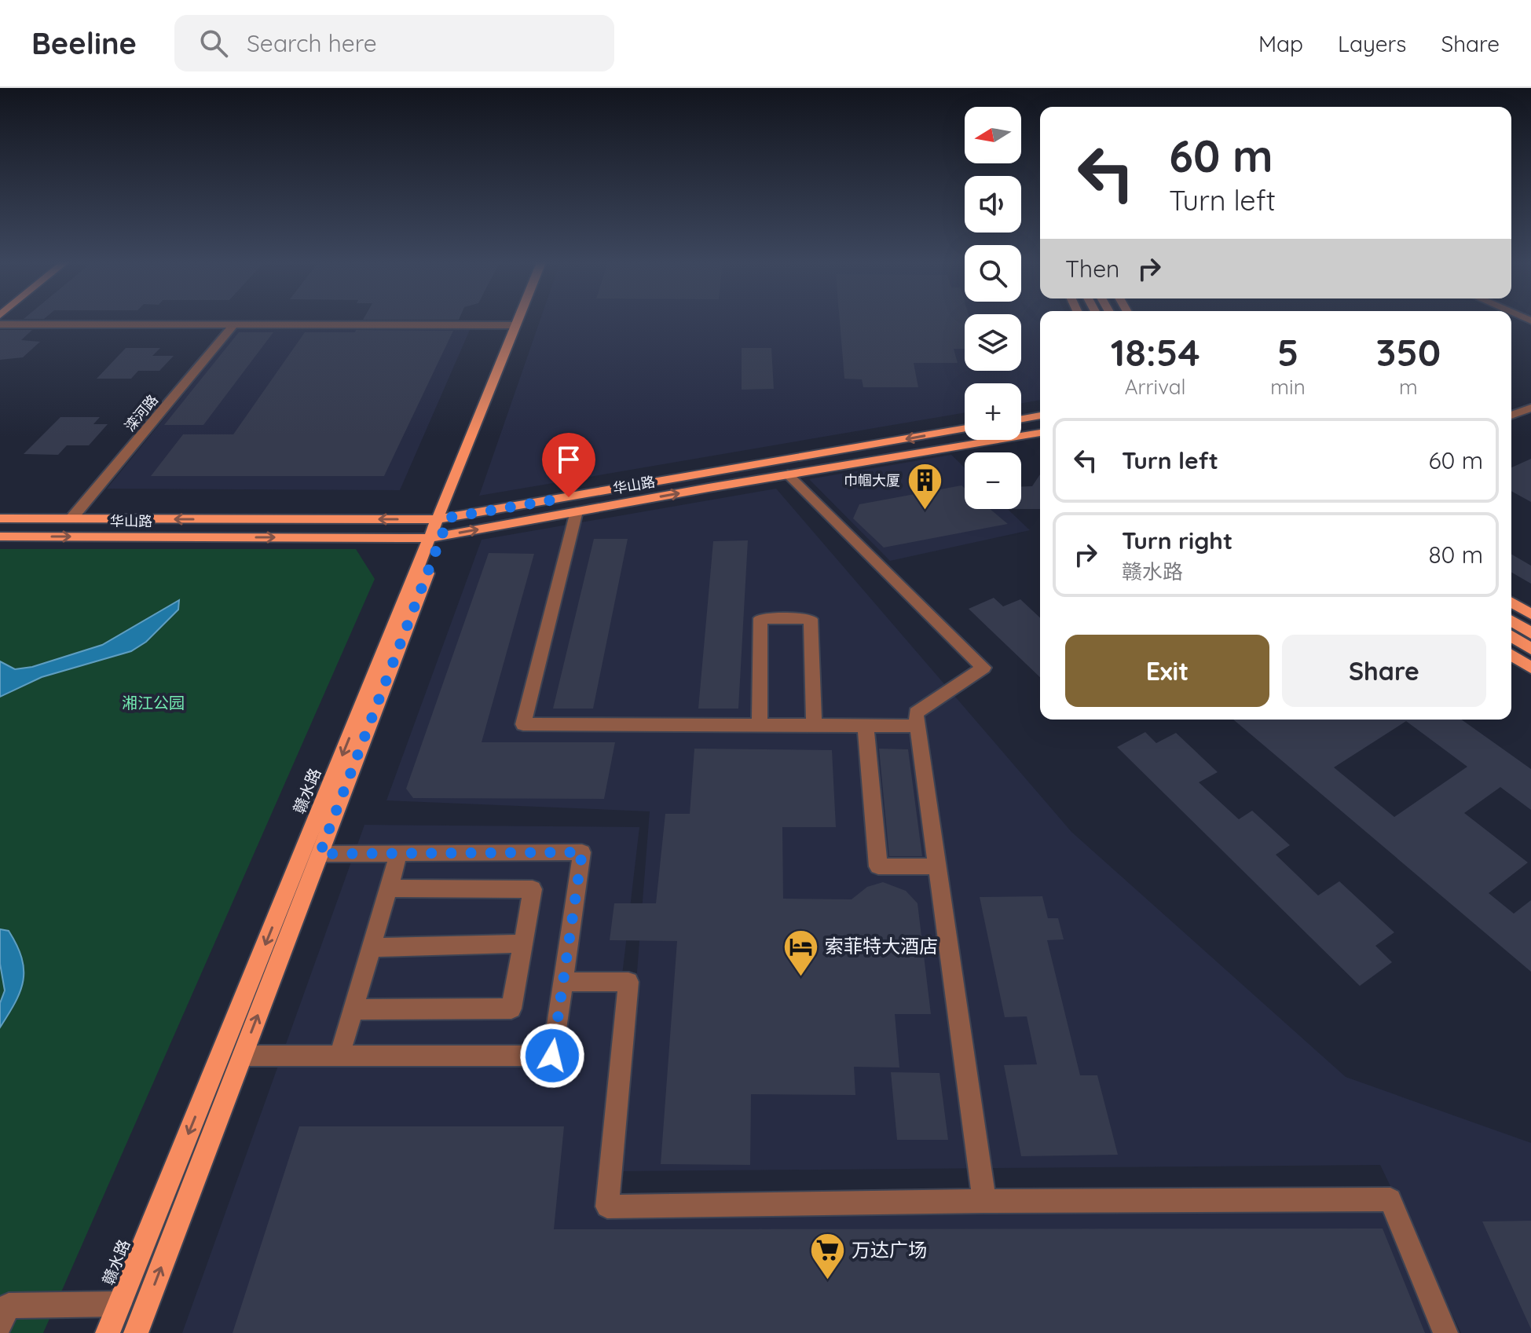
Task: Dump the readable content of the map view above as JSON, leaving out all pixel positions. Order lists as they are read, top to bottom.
{
  "streets": {
    "main road": ["华山路", "赣水路"],
    "street": ["滦河路"]
  },
  "crossings": [
    ["滦河路", "华山路"],
    ["华山路", "赣水路"]
  ],
  "parks": ["湘江公园"],
  "places": {
    "building": ["巾帼大厦"],
    "hotel": ["索菲特大酒店"],
    "supermarket": ["万达广场"]
  },
  "north": "left",
  "page": {
    "header": "Beeline",
    "search": "Search here",
    "nav": ["Map", "Layers", "Share"],
    "map_buttons": ["+", "−"],
    "turn": ["60 m", "Turn left"],
    "then": "Then",
    "eta": [
      "18:54",
      "Arrival",
      "5",
      "min",
      "350",
      "m"
    ],
    "list": [
      {
        "name": "Turn left",
        "value": "60 m"
      },
      {
        "name": "Turn right",
        "note": "赣水路",
        "value": "80 m"
      }
    ],
    "buttons": ["Exit", "Share"]
  }
}
